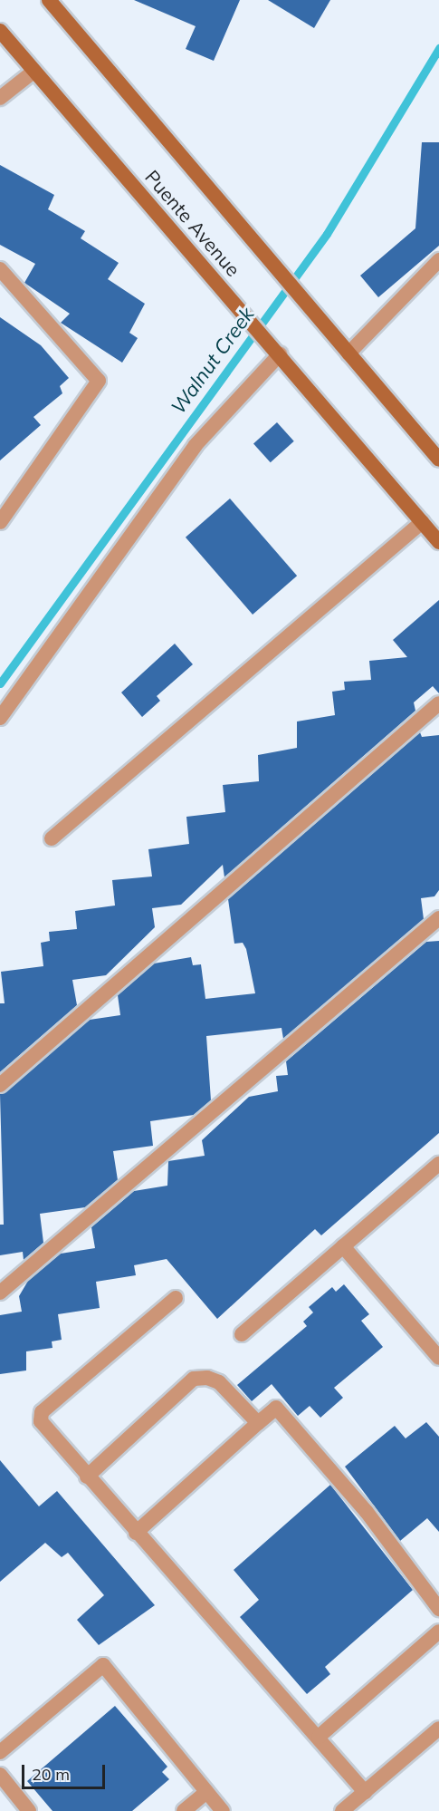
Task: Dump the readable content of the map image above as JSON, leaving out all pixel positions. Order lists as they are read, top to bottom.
{
  "streets": {
    "main road": ["Puente Avenue"]
  },
  "water": ["Walnut Creek"],
  "scale_bar": "20 m"
}
